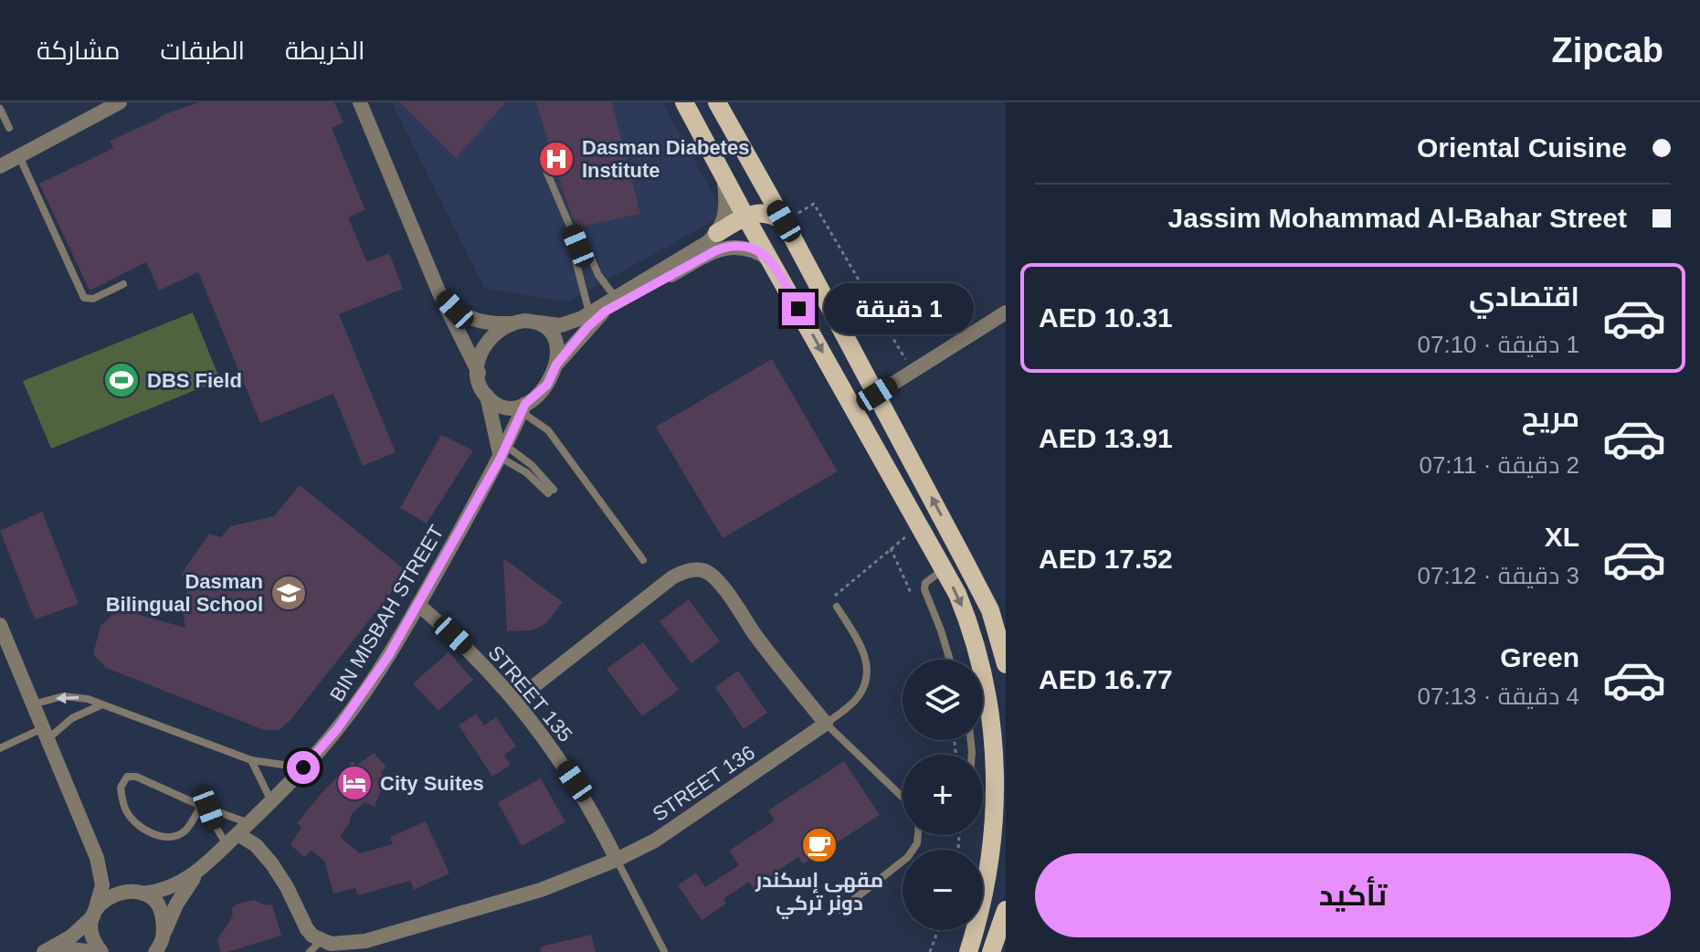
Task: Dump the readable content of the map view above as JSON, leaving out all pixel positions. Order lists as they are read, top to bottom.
{
  "streets": {
    "street": ["BIN MISBAH STREET", "STREET 135", "STREET 136"]
  },
  "crossings": [
    ["BIN MISBAH STREET", "STREET 135"],
    ["BIN MISBAH STREET", "STREET 136"],
    ["STREET 135", "STREET 136"]
  ],
  "places": {
    "hospital": ["Dasman Diabetes Institute"],
    "sports": ["DBS Field"],
    "school or university": ["Dasman Bilingual School"],
    "hotel": ["City Suites"],
    "cafe": ["مقهى إسكندر دونر تركي"]
  },
  "page": {
    "header": "Zipcab",
    "nav": ["الخريطة", "الطبقات", "مشاركة"],
    "banner": ["Oriental Cuisine", "Jassim Mohammad Al-Bahar Street"],
    "list": [
      {
        "name": "اقتصادي",
        "note": "1 دقيقة · 07:10",
        "value": "AED 10.31"
      },
      {
        "name": "مريح",
        "note": "2 دقيقة · 07:11",
        "value": "AED 13.91"
      },
      {
        "name": "XL",
        "note": "3 دقيقة · 07:12",
        "value": "AED 17.52"
      },
      {
        "name": "Green",
        "note": "4 دقيقة · 07:13",
        "value": "AED 16.77"
      }
    ],
    "bubble": "1 دقيقة",
    "map_buttons": ["+", "−"],
    "buttons": "تأكيد"
  }
}
